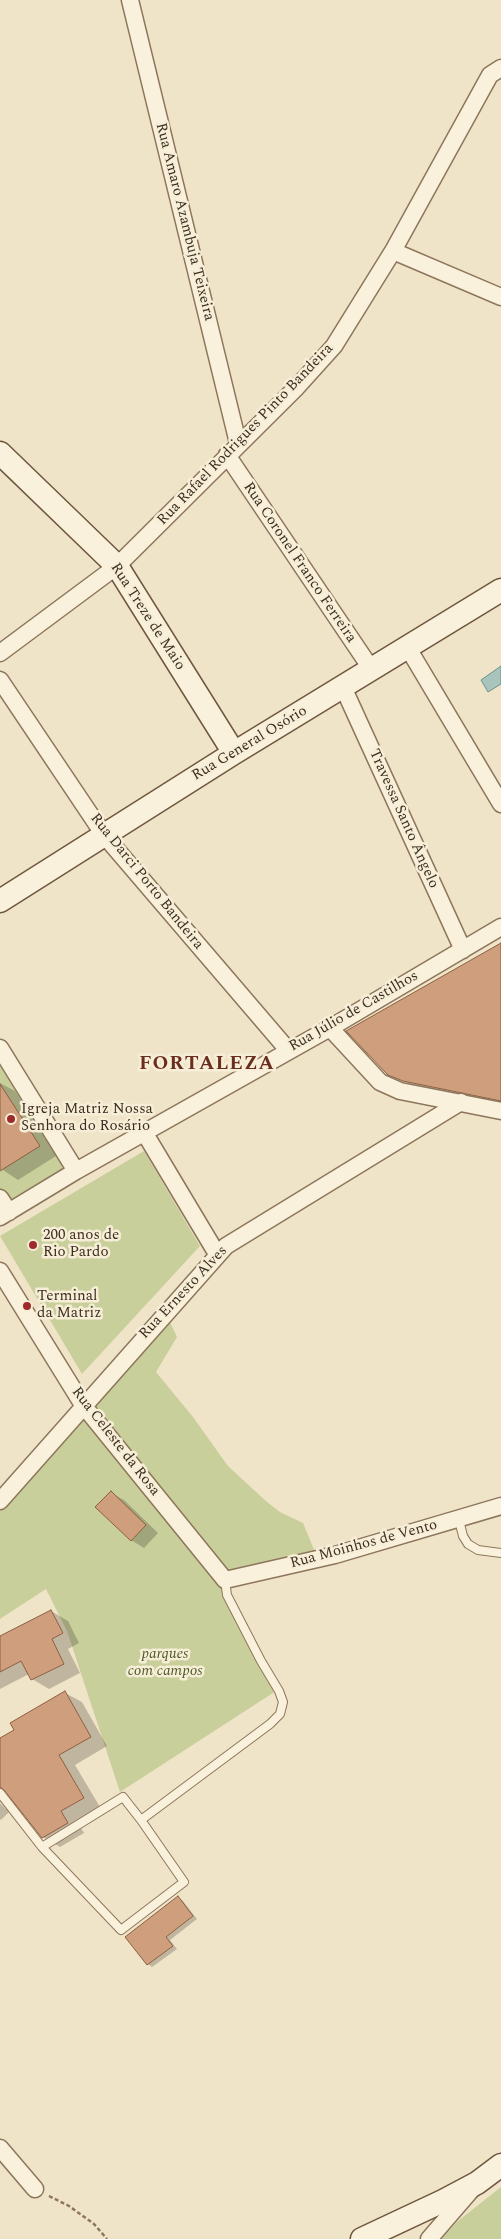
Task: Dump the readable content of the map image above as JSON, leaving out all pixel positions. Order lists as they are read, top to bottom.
{
  "streets": {
    "street": [
      "Rua Amaro Azambuja Teixeira",
      "Rua Rafael Rodrigues Pinto Bandeira",
      "Rua Coronel Franco Ferreira",
      "Rua Treze de Maio",
      "Rua General Osório",
      "Travessa Santo Ângelo",
      "Rua Darci Porto Bandeira",
      "Rua Júlio de Castilhos",
      "Rua Ernesto Alves",
      "Rua Celeste da Rosa",
      "Rua Moinhos de Vento"
    ]
  },
  "crossings": [
    ["Rua Amaro Azambuja Teixeira", "Rua Rafael Rodrigues Pinto Bandeira"],
    ["Rua Amaro Azambuja Teixeira", "Rua Coronel Franco Ferreira"],
    ["Rua Rafael Rodrigues Pinto Bandeira", "Rua Coronel Franco Ferreira"],
    ["Rua Rafael Rodrigues Pinto Bandeira", "Rua Treze de Maio"],
    ["Rua Coronel Franco Ferreira", "Rua General Osório"],
    ["Rua Treze de Maio", "Rua General Osório"],
    ["Rua General Osório", "Travessa Santo Ângelo"],
    ["Rua General Osório", "Rua Darci Porto Bandeira"],
    ["Travessa Santo Ângelo", "Rua Júlio de Castilhos"],
    ["Rua Darci Porto Bandeira", "Rua Júlio de Castilhos"],
    ["Rua Ernesto Alves", "Rua Celeste da Rosa"],
    ["Rua Celeste da Rosa", "Rua Moinhos de Vento"]
  ],
  "districts": ["FORTALEZA"],
  "parks": ["parques com campos"],
  "places": ["Igreja Matriz Nossa Senhora do Rosário", "200 anos de Rio Pardo", "Terminal da Matriz"]
}
